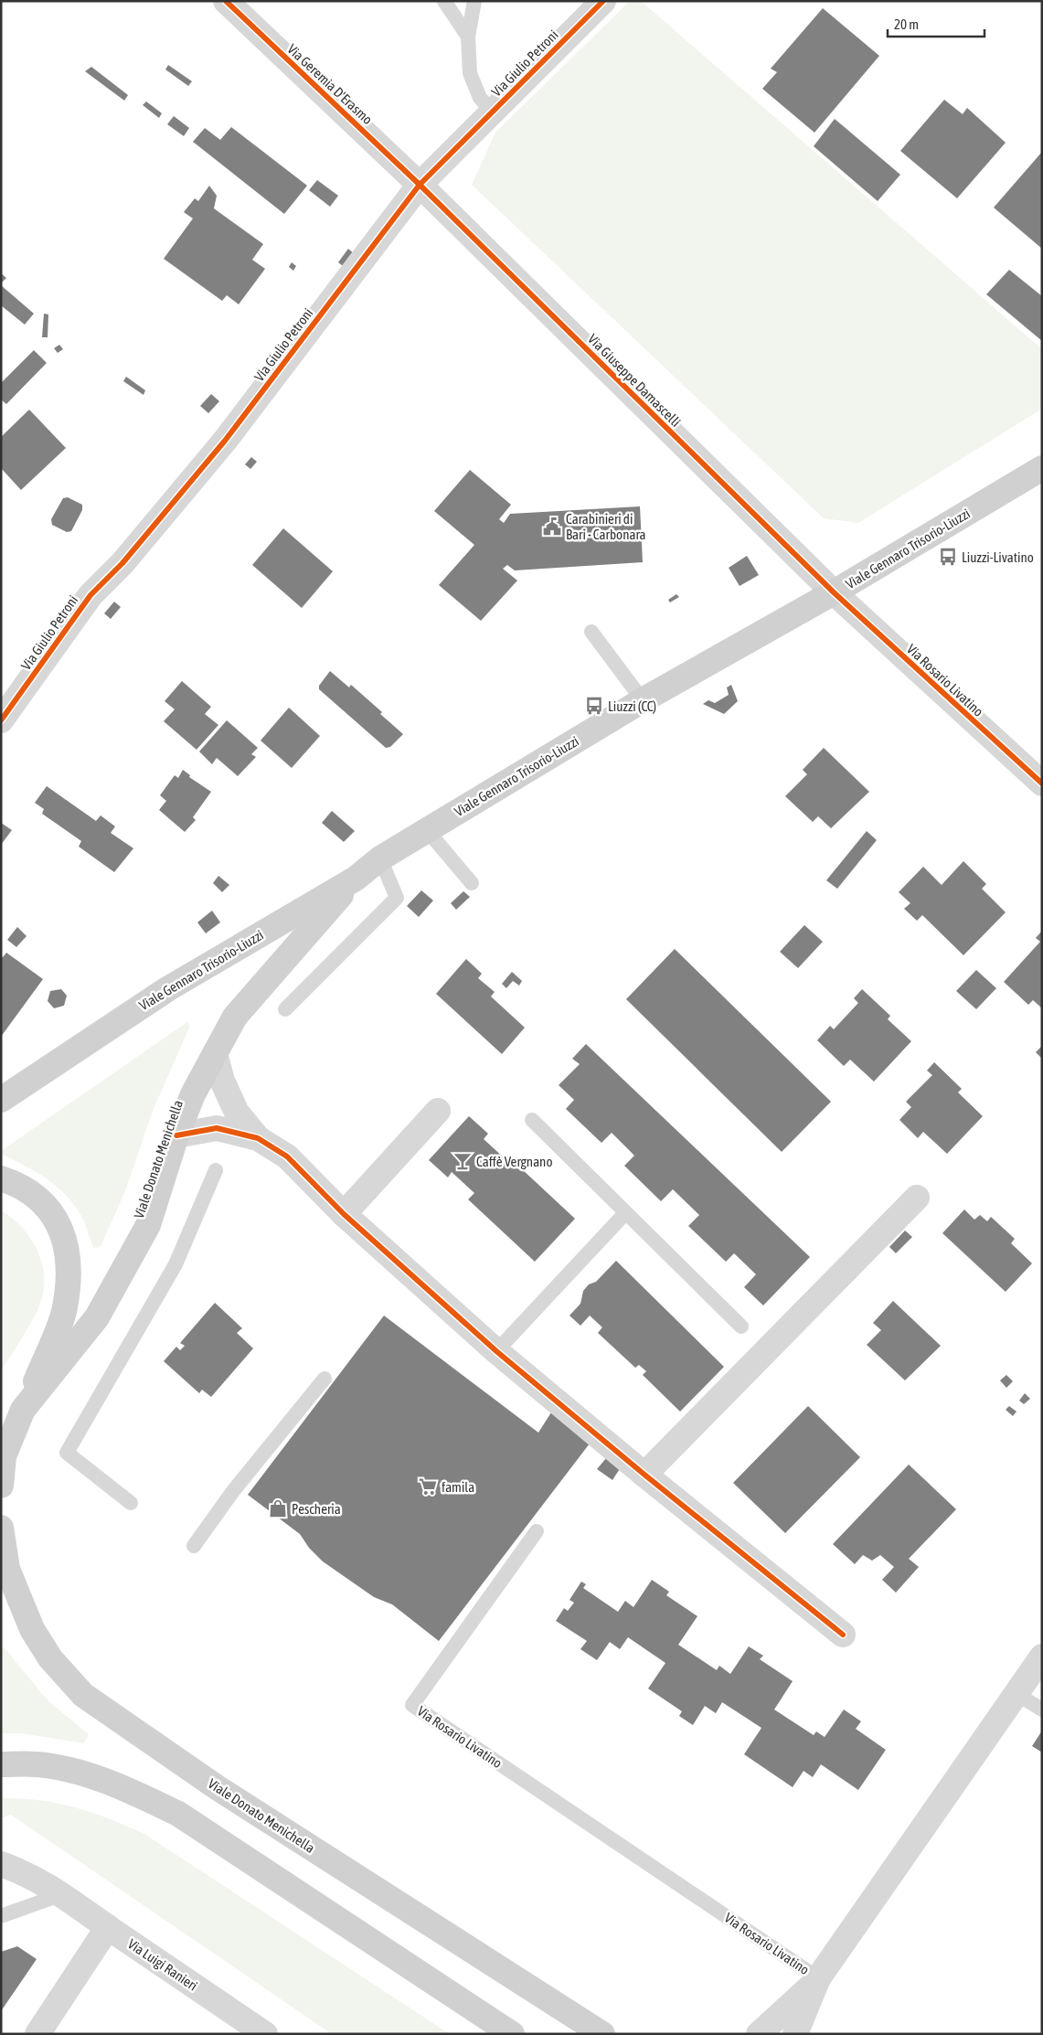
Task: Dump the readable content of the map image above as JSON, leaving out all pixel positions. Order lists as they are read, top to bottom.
{
  "streets": {
    "main road": ["Viale Gennaro Trisorio-Liuzzi", "Viale Donato Menichella"],
    "street": [
      "Via Giulio Petroni",
      "Via Geremia D'Erasmo",
      "Via Giuseppe Damascelli",
      "Via Rosario Livatino",
      "Via Luigi Ranieri"
    ]
  },
  "crossings": [
    ["Via Giulio Petroni", "Via Geremia D'Erasmo"],
    ["Via Giulio Petroni", "Via Giuseppe Damascelli"],
    ["Via Geremia D'Erasmo", "Via Giuseppe Damascelli"],
    ["Via Giuseppe Damascelli", "Viale Gennaro Trisorio-Liuzzi"],
    ["Via Giuseppe Damascelli", "Via Rosario Livatino"],
    ["Viale Gennaro Trisorio-Liuzzi", "Via Rosario Livatino"],
    ["Viale Gennaro Trisorio-Liuzzi", "Viale Donato Menichella"]
  ],
  "places": {
    "public building": ["Carabinieri di Bari - Carbonara"],
    "bus stop": ["Liuzzi-Livatino", "Liuzzi (CC)"],
    "bar": ["Caffè Vergnano"],
    "supermarket": ["famila"],
    "shop": ["Pescheria"]
  },
  "scale_bar": "20 m"
}
